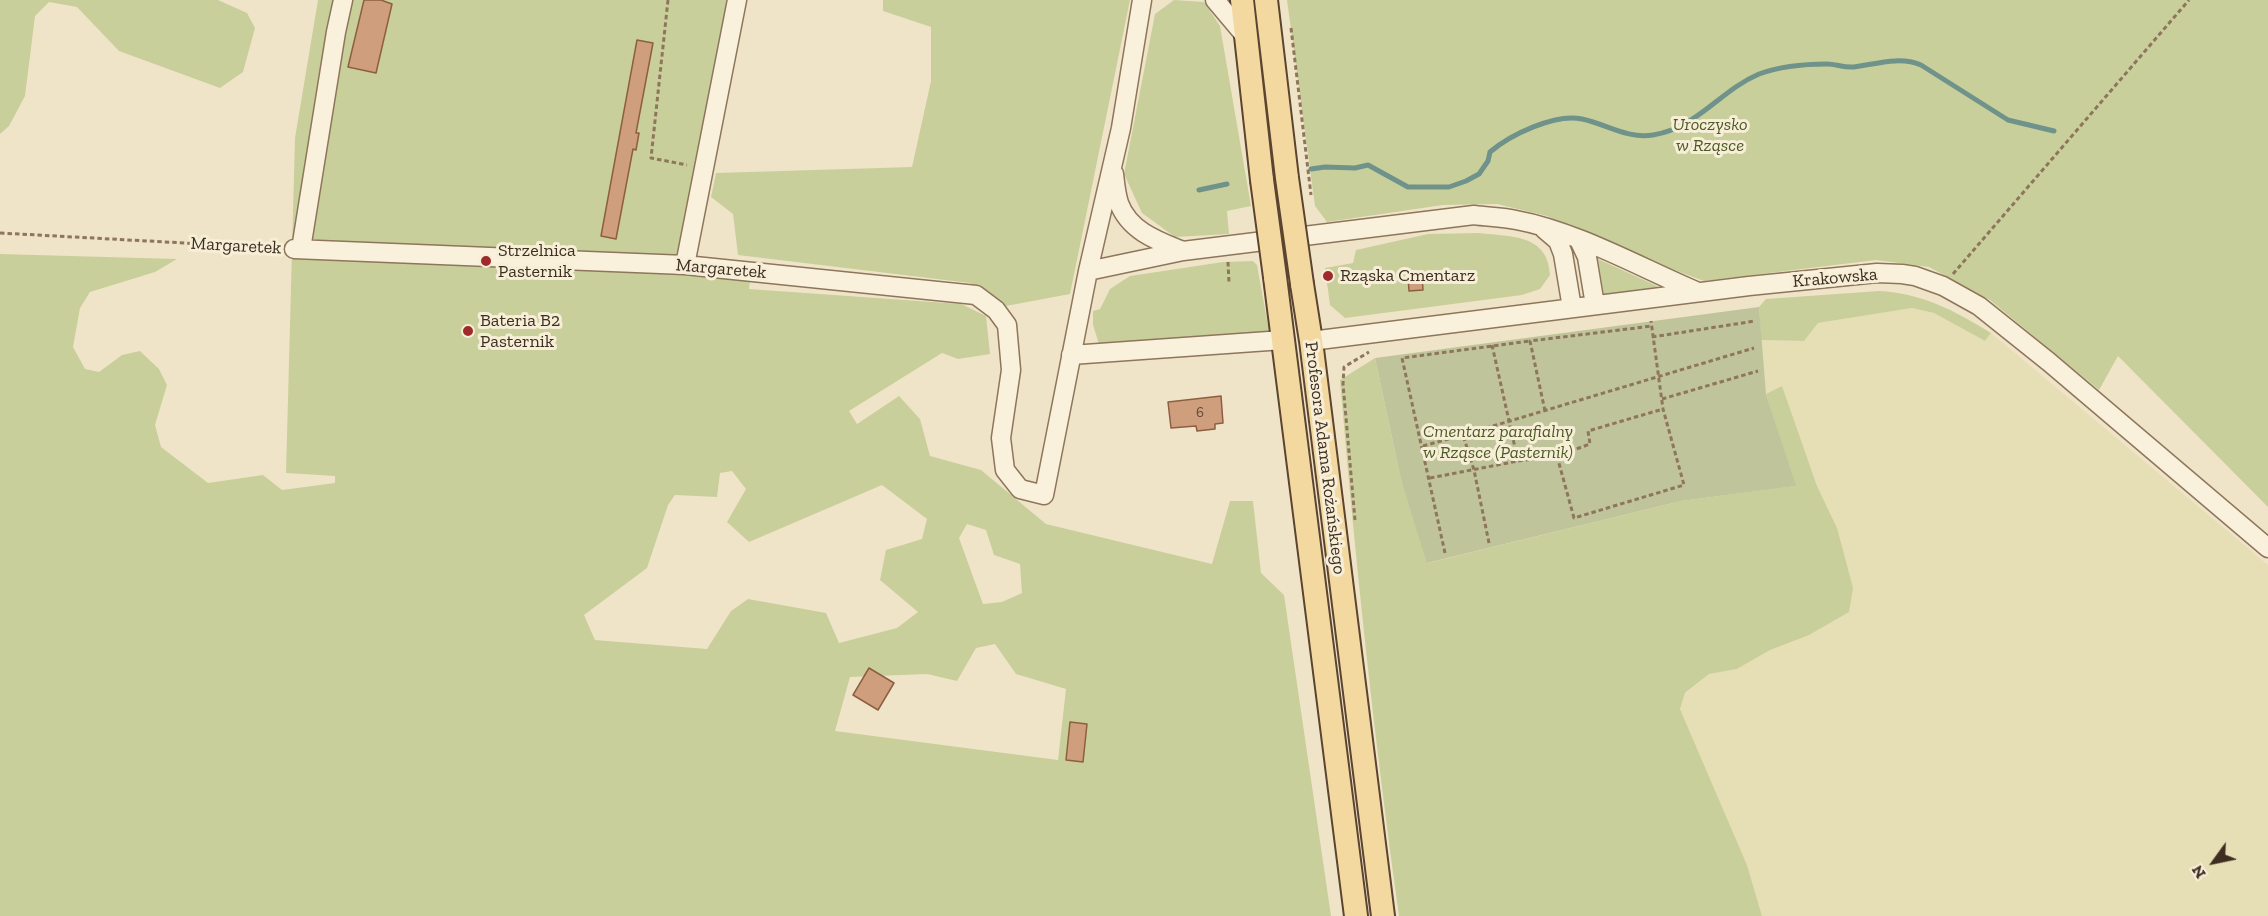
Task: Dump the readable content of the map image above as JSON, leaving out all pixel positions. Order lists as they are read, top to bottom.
{
  "streets": {
    "main road": ["Profesora Adama Rożańskiego"],
    "street": ["Margaretek", "Krakowska"]
  },
  "crossings": [
    ["Krakowska", "Profesora Adama Rożańskiego"]
  ],
  "parks": ["Uroczysko w Rząsce", "Cmentarz parafialny w Rząsce (Pasternik)"],
  "places": ["Strzelnica Pasternik", "Rząska Cmentarz", "Bateria B2 Pasternik"],
  "house_numbers": ["6"],
  "north": "bottom left"
}
